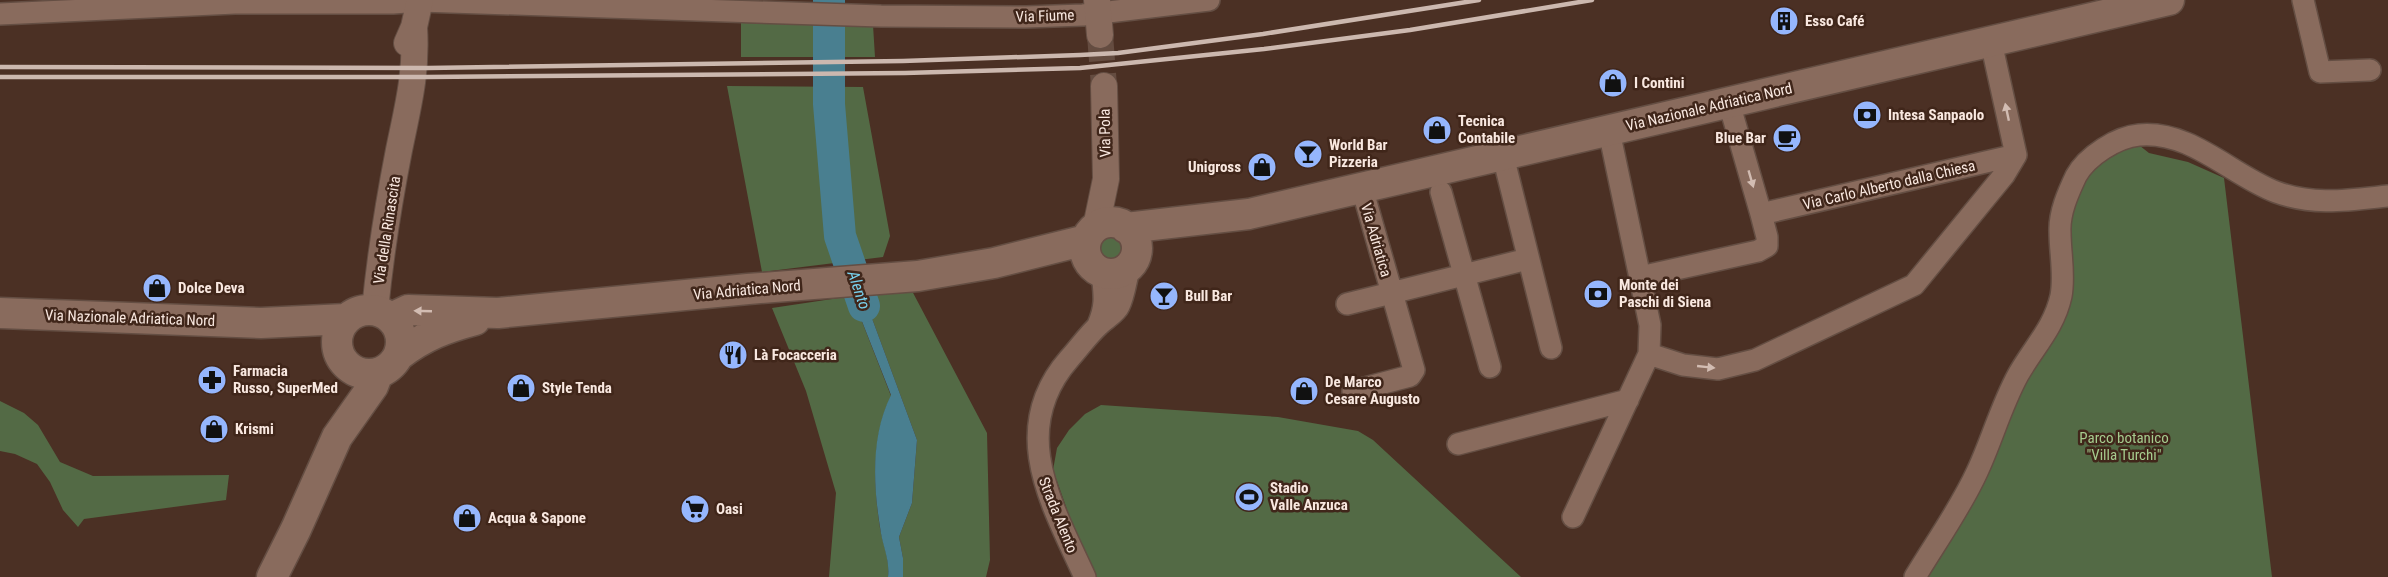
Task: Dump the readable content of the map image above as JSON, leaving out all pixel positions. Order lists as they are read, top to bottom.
{
  "streets": {
    "main road": ["Via Nazionale Adriatica Nord", "Via Adriatica Nord"],
    "street": [
      "Via Fiume",
      "Via Pola",
      "Via Carlo Alberto dalla Chiesa",
      "Via della Rinascita",
      "Via Adriatica",
      "Strada Alento"
    ]
  },
  "crossings": [
    ["Via Fiume", "Via della Rinascita"],
    ["Via Nazionale Adriatica Nord", "Via Pola"],
    ["Via Nazionale Adriatica Nord", "Via della Rinascita"],
    ["Via Nazionale Adriatica Nord", "Via Adriatica"],
    ["Via Nazionale Adriatica Nord", "Via Adriatica Nord"],
    ["Via Nazionale Adriatica Nord", "Strada Alento"],
    ["Via Pola", "Via Adriatica Nord"],
    ["Via Pola", "Strada Alento"],
    ["Via della Rinascita", "Via Adriatica Nord"],
    ["Via Adriatica Nord", "Strada Alento"]
  ],
  "water": ["Alento"],
  "parks": ["Parco botanico \"Villa Turchi\""],
  "places": {
    "building": ["Esso Café"],
    "shop": [
      "I Contini",
      "Tecnica Contabile",
      "Unigross",
      "Dolce Deva",
      "Style Tenda",
      "De Marco Cesare Augusto",
      "Krismi",
      "Acqua & Sapone"
    ],
    "bank": ["Intesa Sanpaolo", "Monte dei Paschi di Siena"],
    "cafe": ["Blue Bar"],
    "bar": ["World Bar Pizzeria", "Bull Bar"],
    "restaurant": ["Là Focacceria"],
    "pharmacy": ["Farmacia Russo, SuperMed"],
    "sports": ["Stadio Valle Anzuca"],
    "supermarket": ["Oasi"]
  }
}
